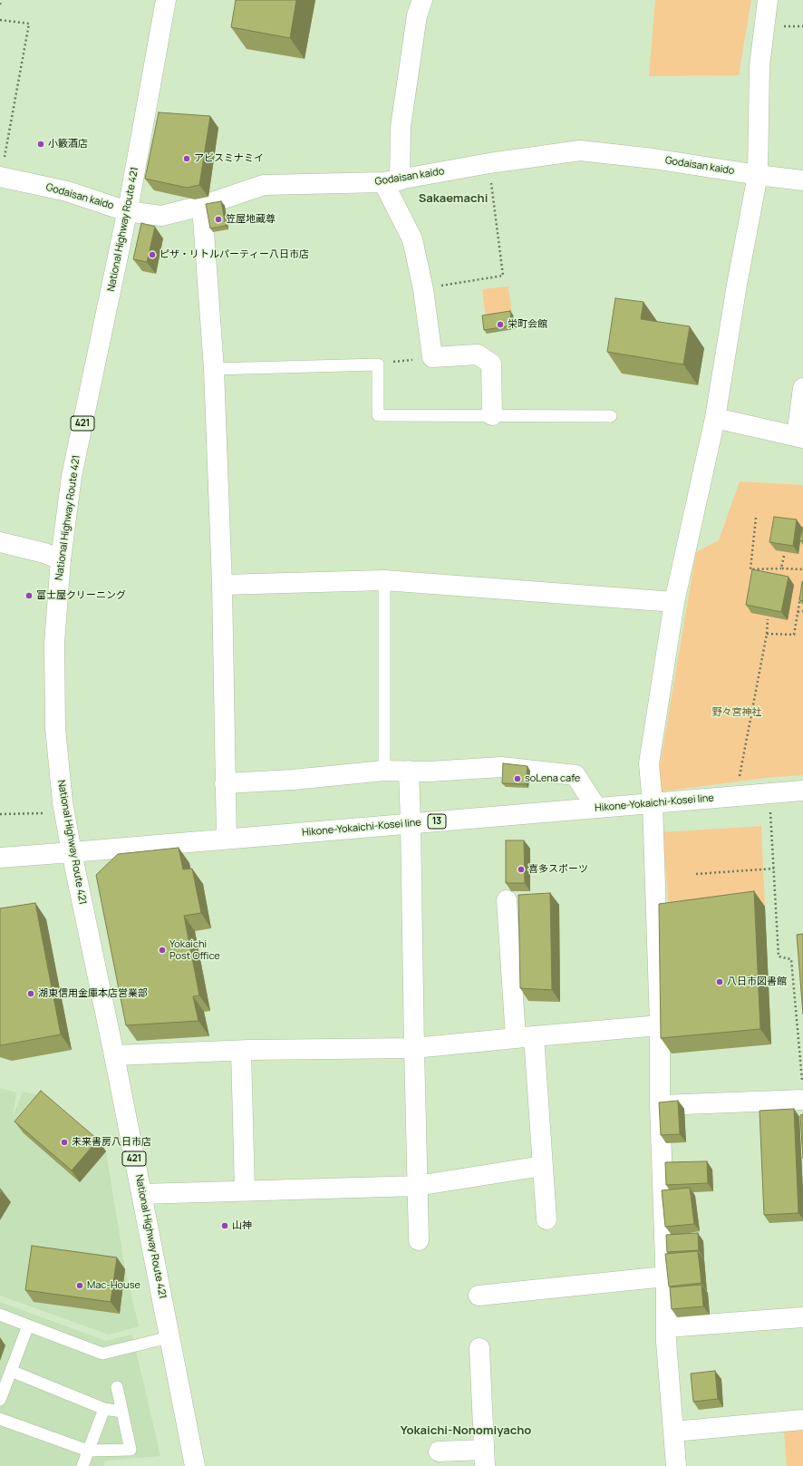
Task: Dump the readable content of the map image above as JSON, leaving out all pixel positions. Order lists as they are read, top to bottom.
{
  "streets": {
    "main road": [
      "Godaisan kaido",
      "National Highway Route 421",
      "421",
      "Hikone-Yokaichi-Kosei line",
      "13"
    ]
  },
  "crossings": [
    ["Godaisan kaido", "National Highway Route 421"],
    ["National Highway Route 421", "Hikone-Yokaichi-Kosei line"]
  ],
  "districts": ["Sakaemachi", "Yokaichi-Nonomiyacho"],
  "parks": ["野々宮神社"],
  "places": [
    "小籔酒店",
    "アビスミナミイ",
    "笠屋地蔵尊",
    "ピザ・リトルパーティー八日市店",
    "栄町会館",
    "富士屋クリーニング",
    "soLena cafe",
    "喜多スポーツ",
    "Yokaichi Post Office",
    "八日市図書館",
    "湖東信用金庫本店営業部",
    "未来書房八日市店",
    "山神",
    "Mac-House"
  ]
}
